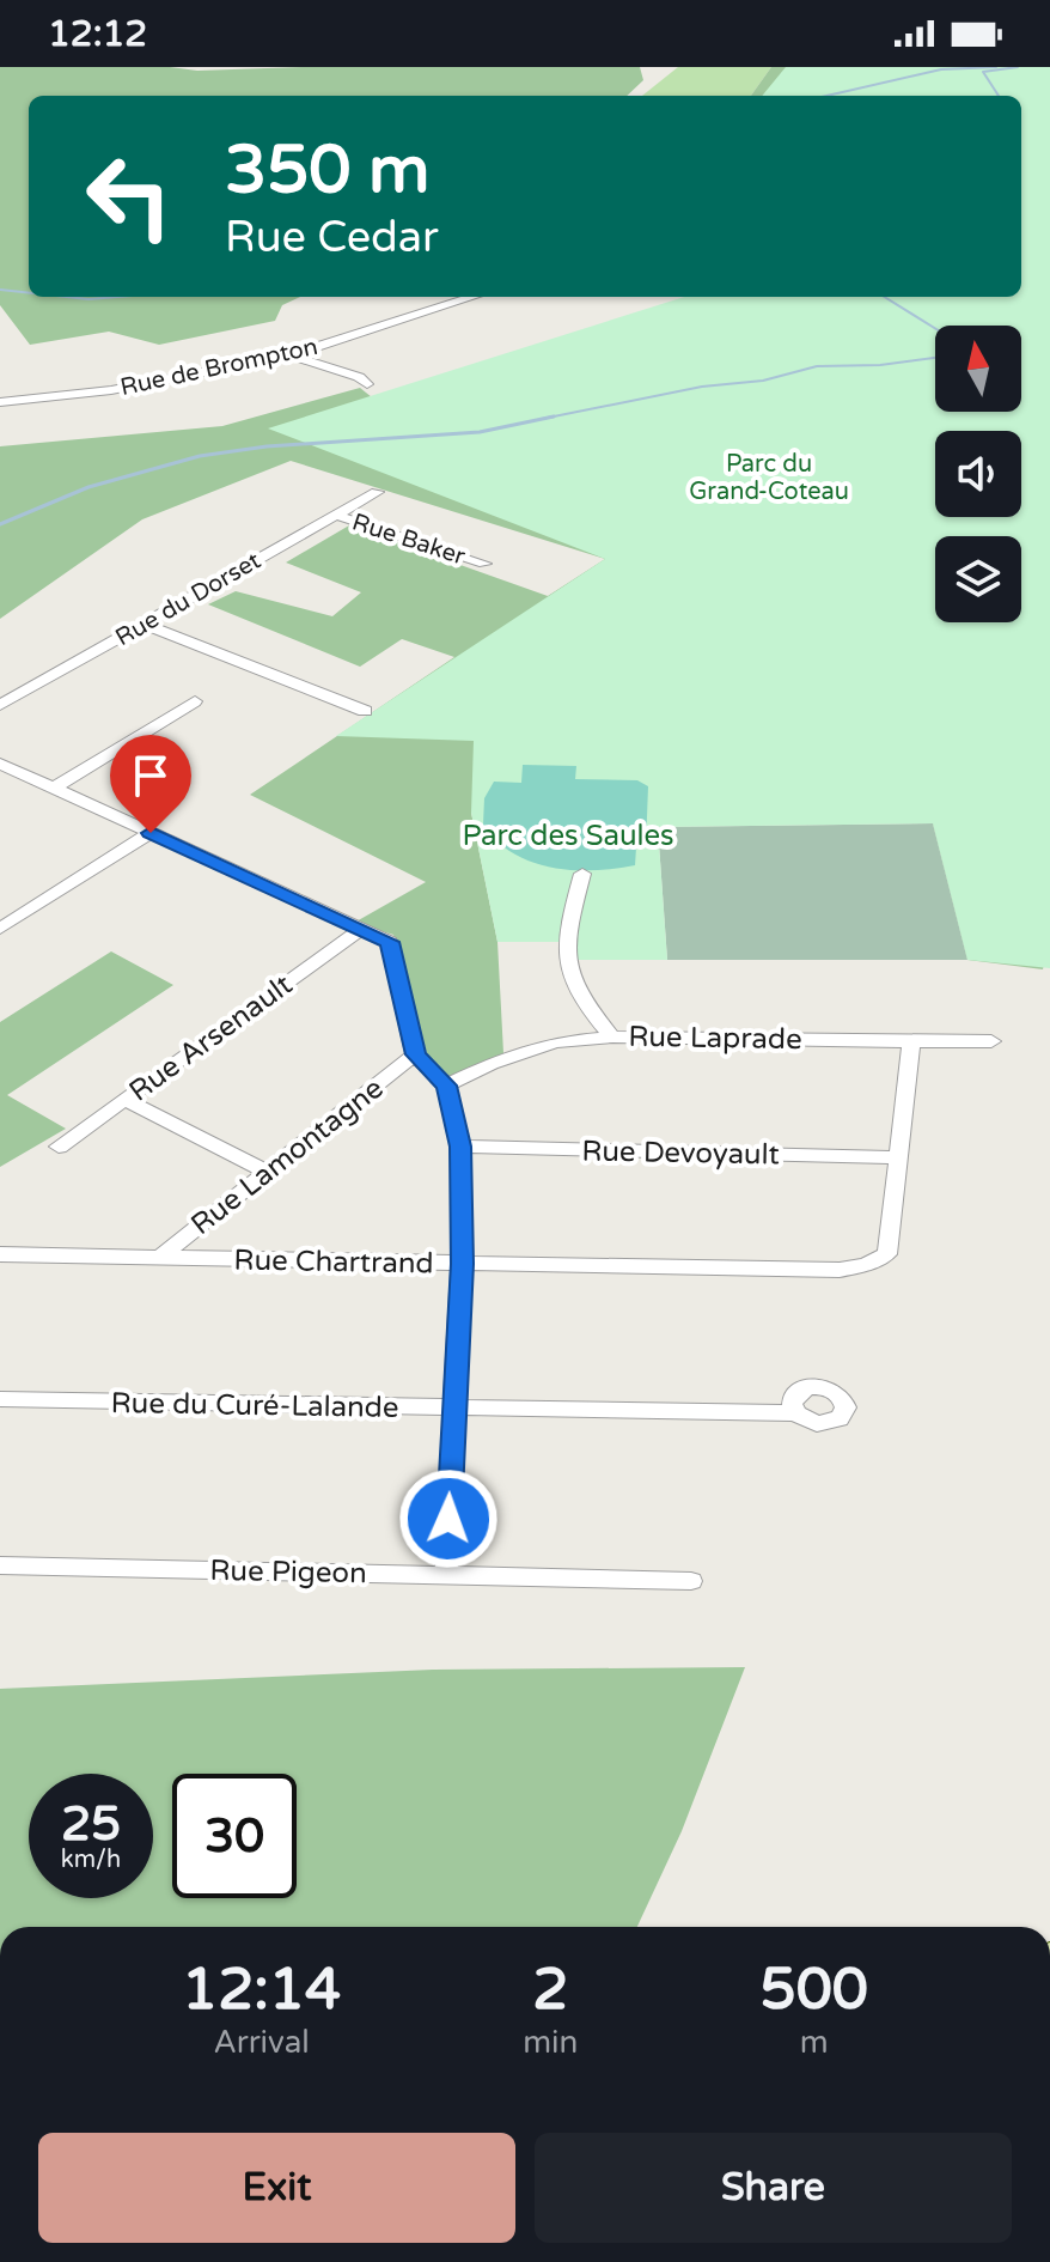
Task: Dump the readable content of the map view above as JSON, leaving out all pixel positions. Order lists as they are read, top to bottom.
{
  "streets": {
    "street": [
      "Rue de Brompton",
      "Rue Baker",
      "Rue du Dorset",
      "Rue Arsenault",
      "Rue Laprade",
      "Rue Devoyault",
      "Rue Lamontagne",
      "Rue Chartrand",
      "Rue du Curé-Lalande",
      "Rue Pigeon"
    ]
  },
  "crossings": [
    ["Rue Baker", "Rue du Dorset"],
    ["Rue Devoyault", "Rue Chartrand"],
    ["Rue Lamontagne", "Rue Chartrand"]
  ],
  "parks": ["Parc du Grand-Coteau", "Parc des Saules"],
  "north": "top",
  "page": {
    "status": "12:12",
    "turn": ["350 m", "Rue Cedar"],
    "speed": "25 km/h",
    "limit": "30",
    "eta": [
      "12:14",
      "Arrival",
      "2",
      "min",
      "500",
      "m"
    ],
    "buttons": ["Exit", "Share"]
  }
}
